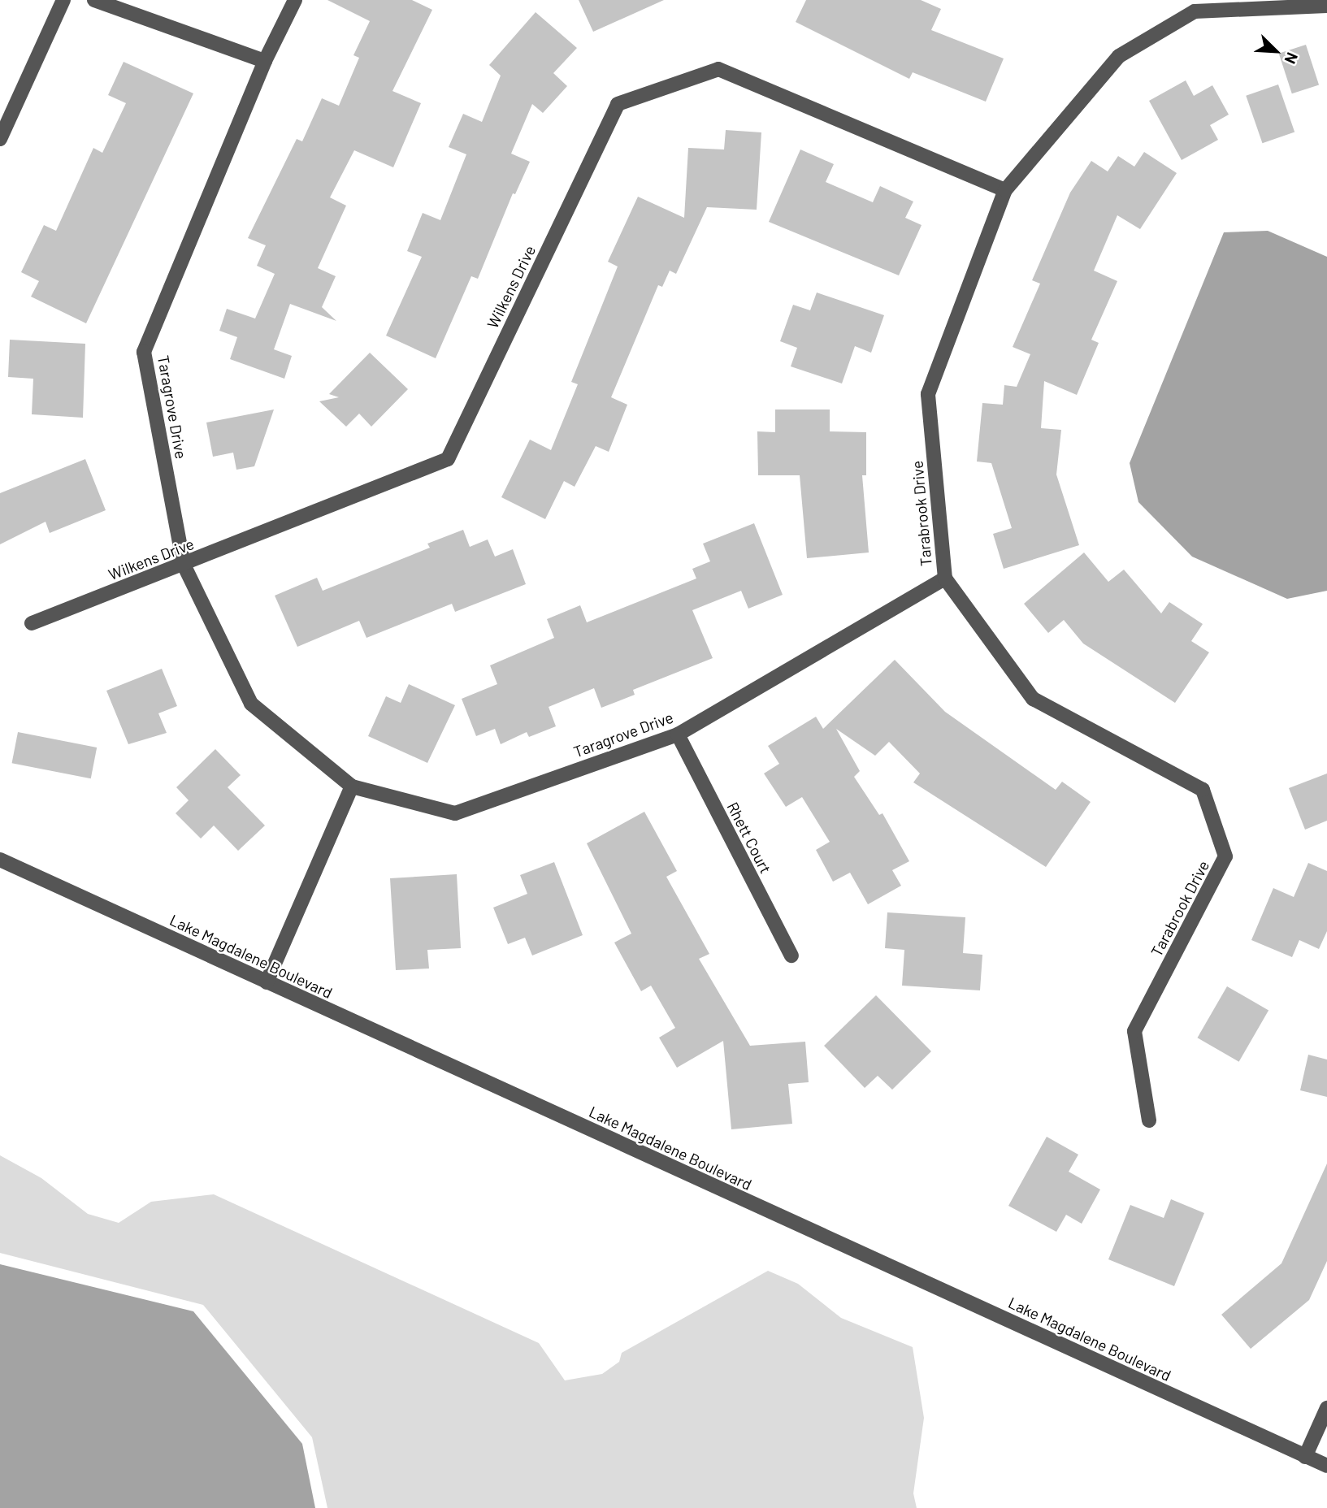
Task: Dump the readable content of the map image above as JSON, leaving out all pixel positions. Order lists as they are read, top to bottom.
{
  "streets": {
    "street": [
      "Wilkens Drive",
      "Taragrove Drive",
      "Tarabrook Drive",
      "Rhett Court",
      "Lake Magdalene Boulevard"
    ]
  },
  "crossings": [
    ["Wilkens Drive", "Taragrove Drive"],
    ["Wilkens Drive", "Tarabrook Drive"],
    ["Taragrove Drive", "Tarabrook Drive"],
    ["Taragrove Drive", "Rhett Court"]
  ],
  "north": "bottom right"
}
